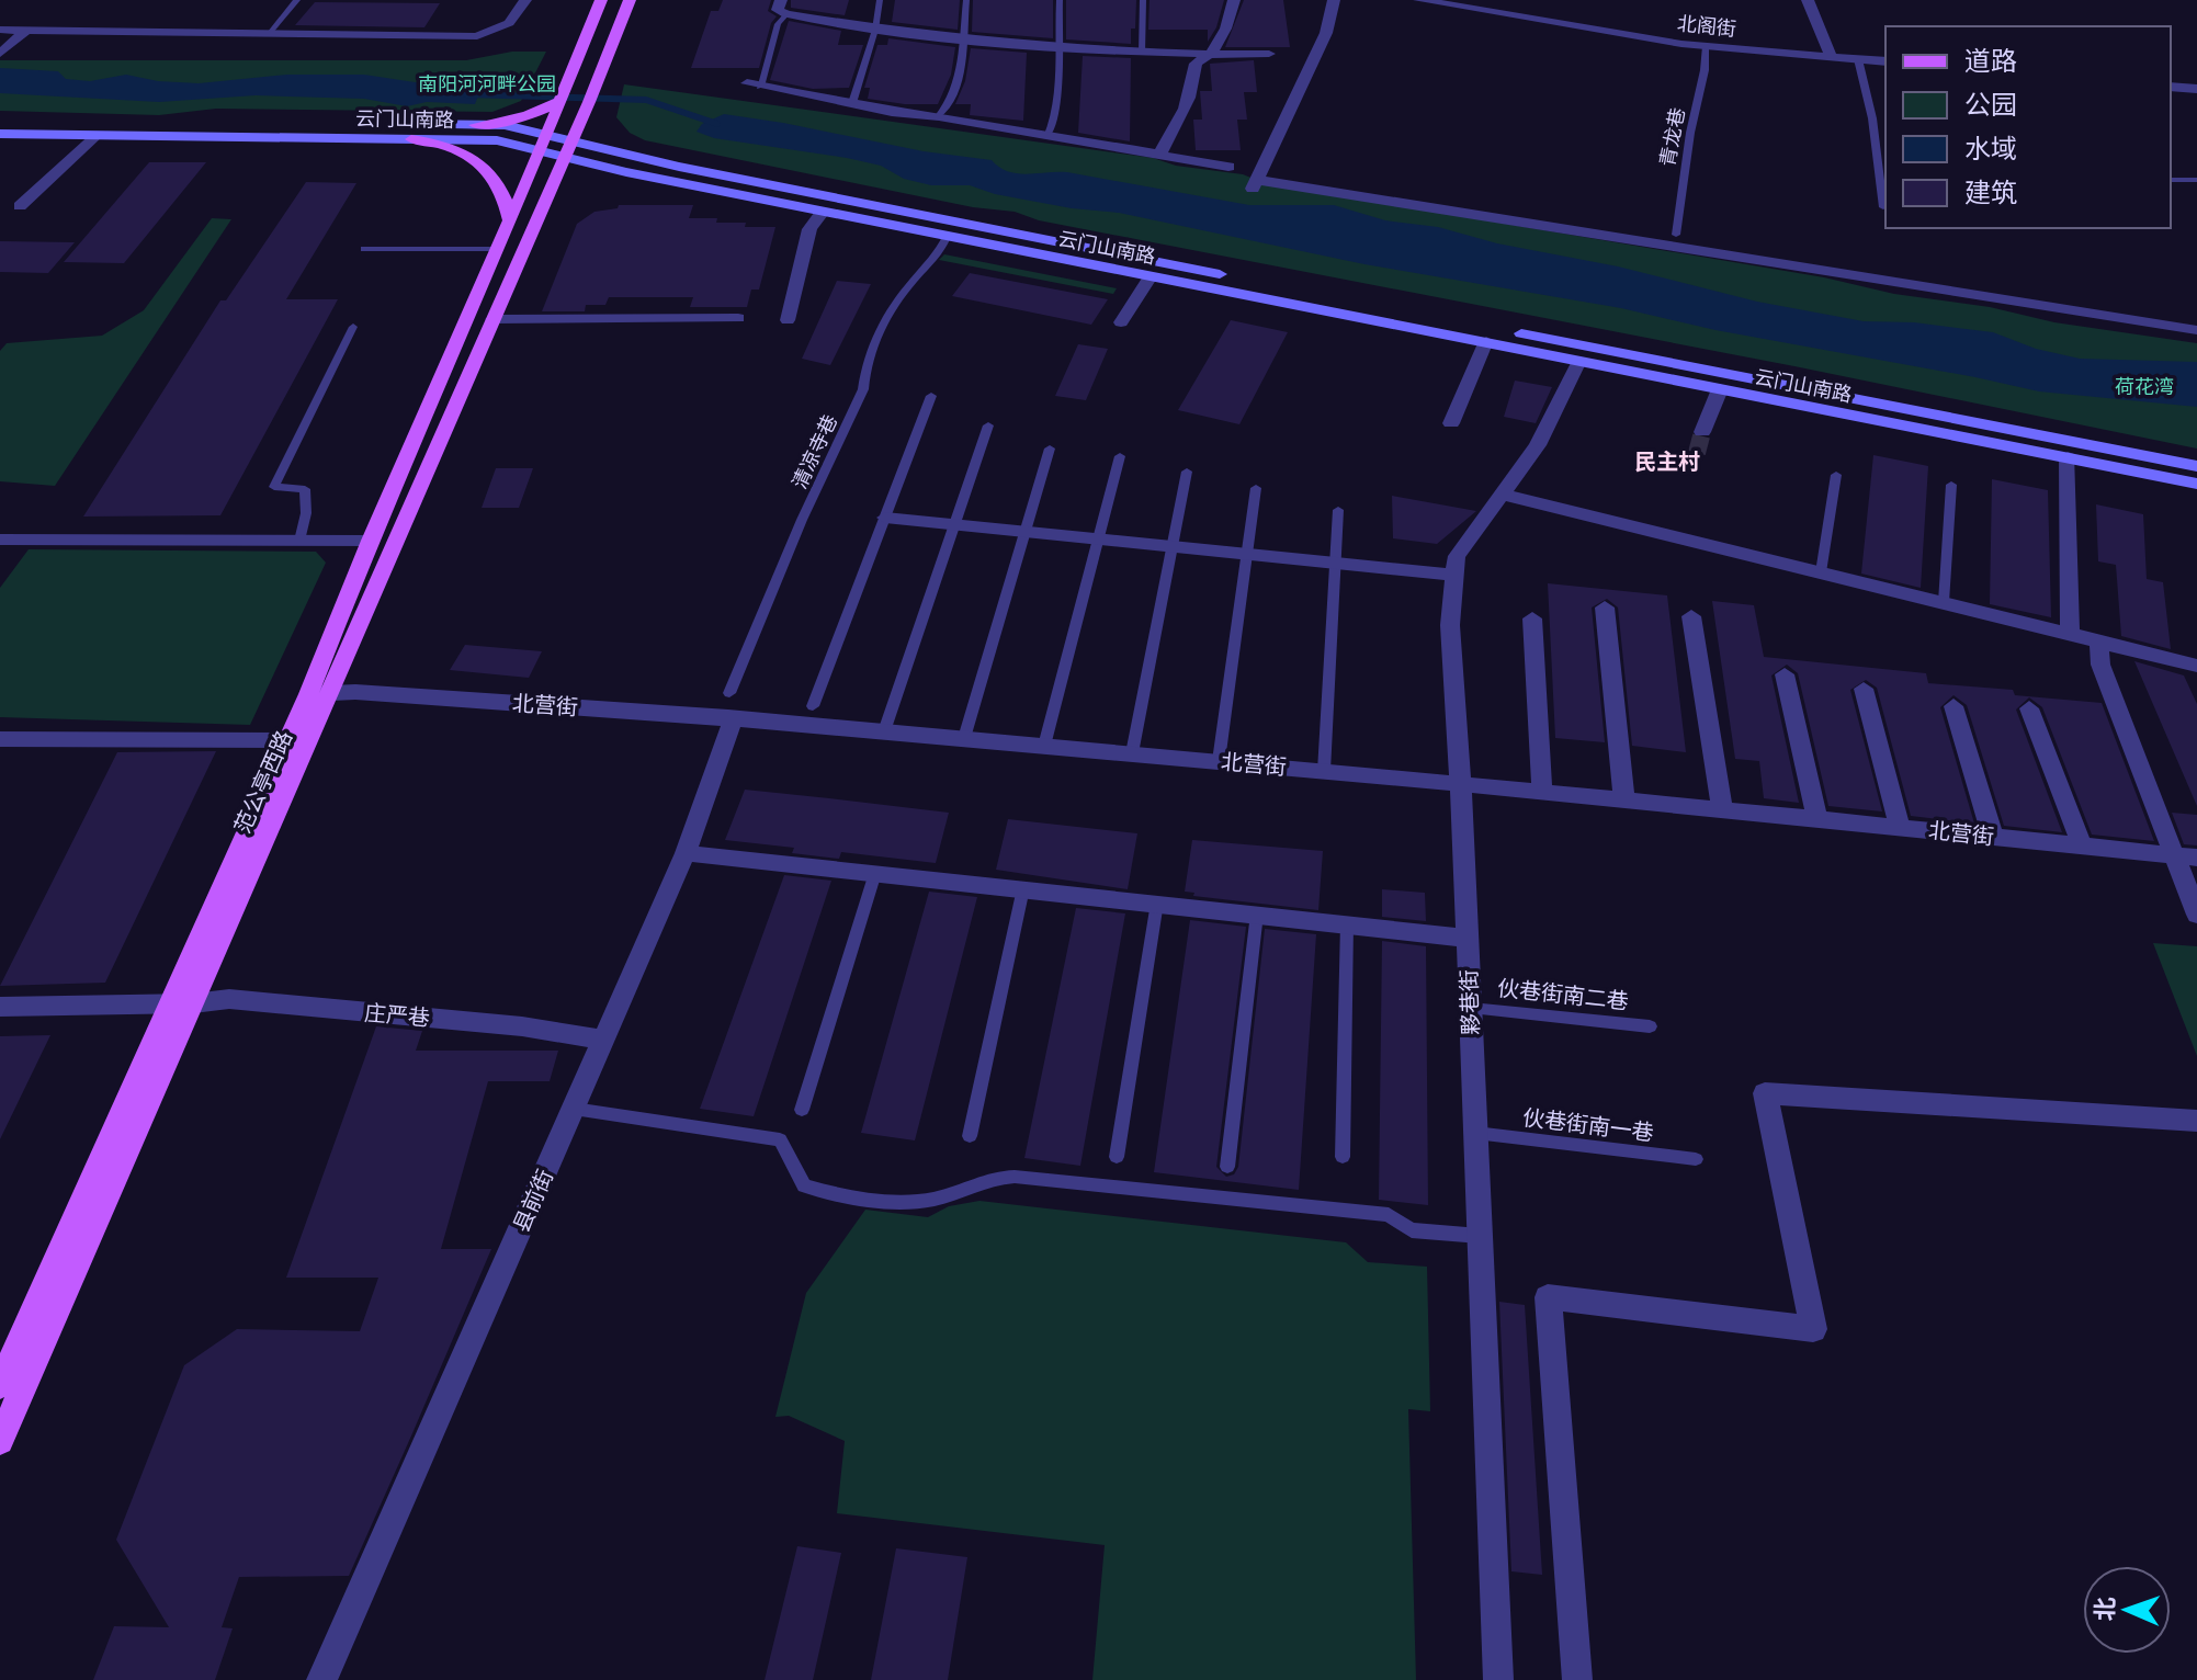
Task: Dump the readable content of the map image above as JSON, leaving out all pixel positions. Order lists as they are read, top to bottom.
{
  "streets": {
    "main road": ["云门山南路", "范公亭西路"],
    "street": [
      "北阁街",
      "北营街",
      "夥巷街",
      "庄严巷",
      "县前街"
    ],
    "lane": [
      "青龙巷",
      "清凉寺巷",
      "伙巷街南二巷",
      "伙巷街南一巷"
    ]
  },
  "crossings": [
    ["北阁街", "青龙巷"],
    ["云门山南路", "清凉寺巷"],
    ["云门山南路", "范公亭西路"],
    ["云门山南路", "夥巷街"],
    ["清凉寺巷", "北营街"],
    ["清凉寺巷", "县前街"],
    ["北营街", "范公亭西路"],
    ["北营街", "夥巷街"],
    ["北营街", "县前街"],
    ["范公亭西路", "庄严巷"],
    ["伙巷街南二巷", "夥巷街"],
    ["夥巷街", "伙巷街南一巷"],
    ["庄严巷", "县前街"]
  ],
  "districts": ["民主村"],
  "parks": ["南阳河河畔公园", "荷花湾"],
  "legend": [
    "道路",
    "公园",
    "水域",
    "建筑"
  ],
  "north": "left"
}
